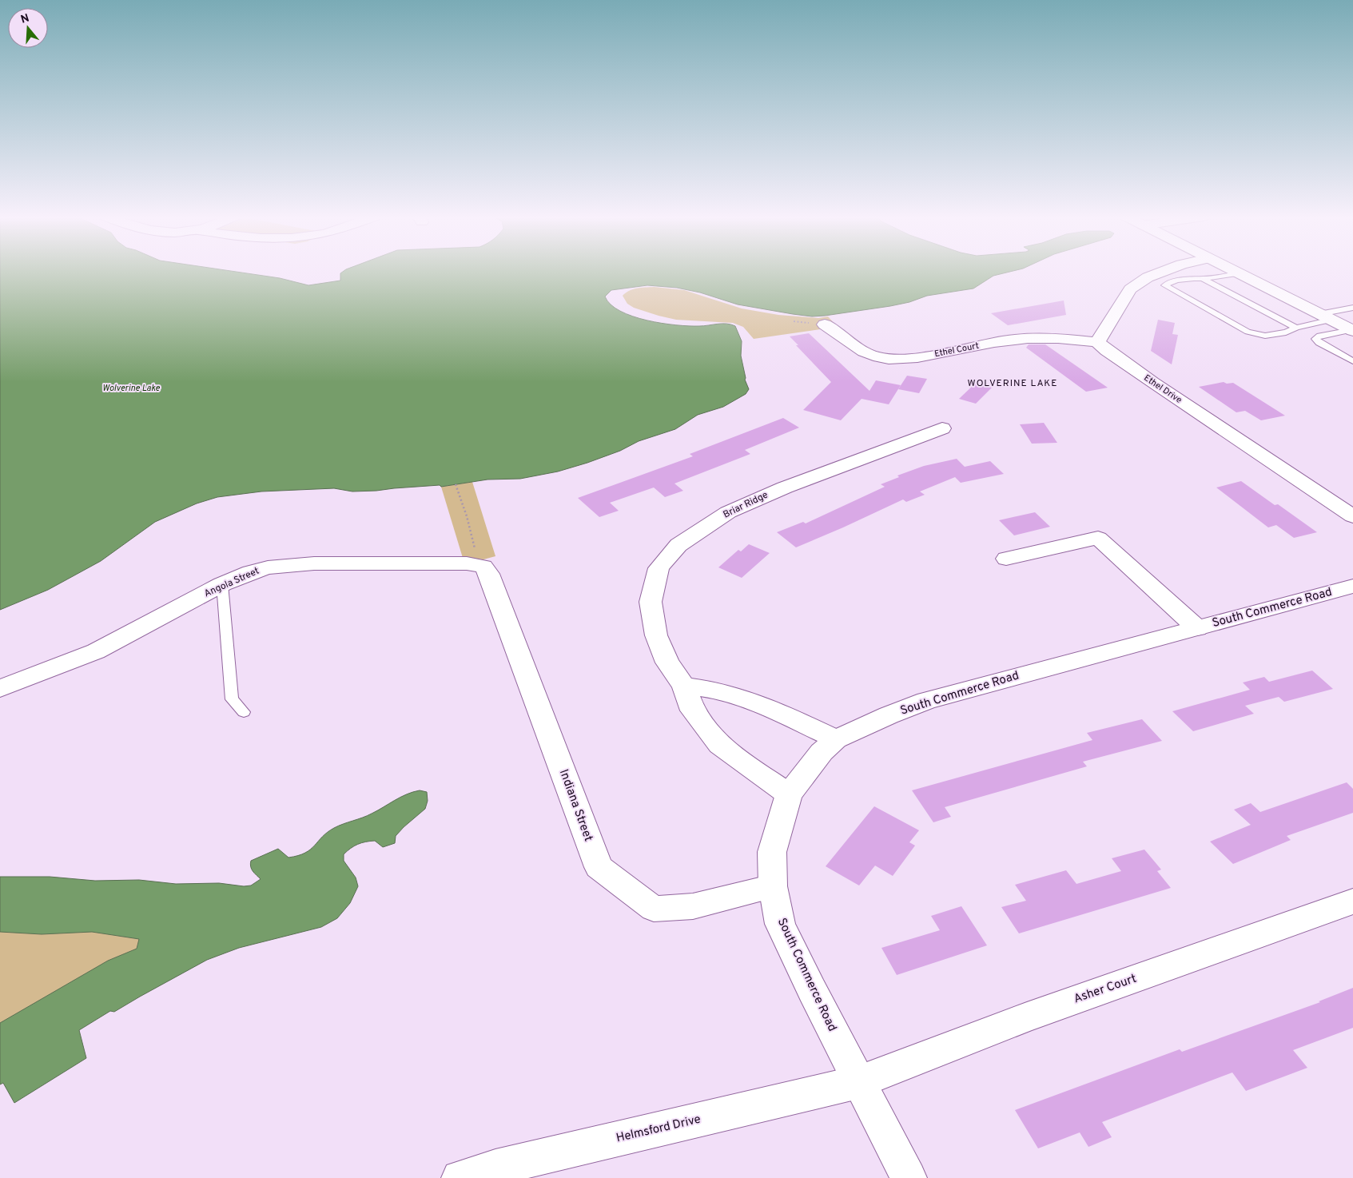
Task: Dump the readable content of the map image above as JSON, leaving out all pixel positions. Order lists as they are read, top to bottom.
{
  "streets": {
    "street": [
      "Ethel Court",
      "Ethel Drive",
      "Briar Ridge",
      "Angola Street",
      "South Commerce Road",
      "Indiana Street",
      "Asher Court",
      "Helmsford Drive"
    ]
  },
  "crossings": [
    ["Ethel Court", "Ethel Drive"],
    ["Briar Ridge", "South Commerce Road"],
    ["Angola Street", "Indiana Street"],
    ["South Commerce Road", "Indiana Street"],
    ["South Commerce Road", "Asher Court"],
    ["South Commerce Road", "Helmsford Drive"],
    ["Asher Court", "Helmsford Drive"]
  ],
  "districts": ["WOLVERINE LAKE"],
  "water": ["Wolverine Lake"],
  "north": "top"
}
